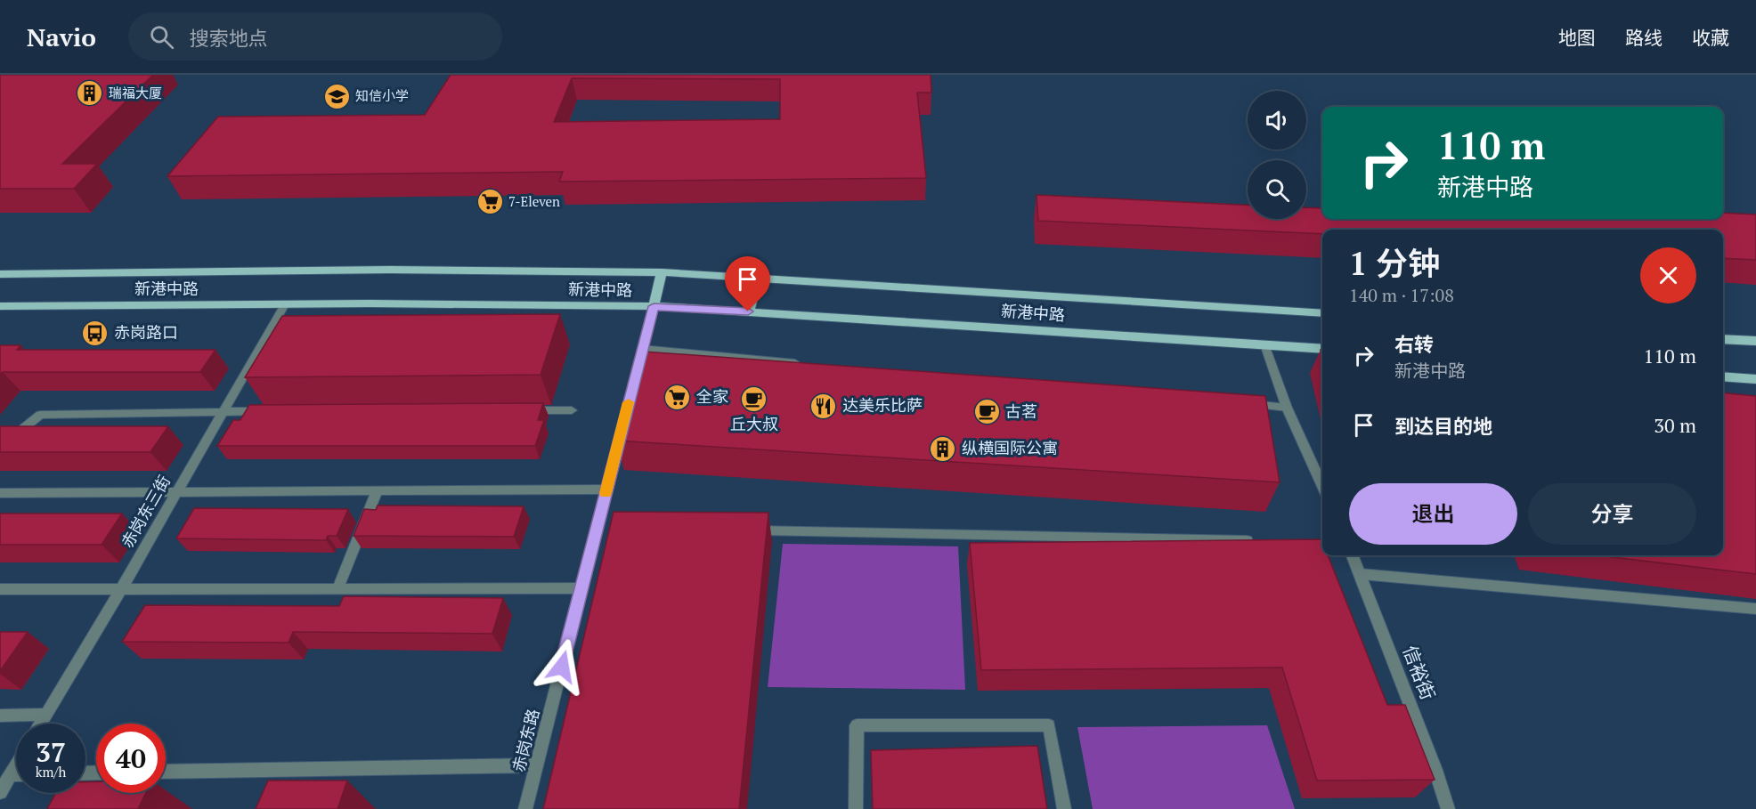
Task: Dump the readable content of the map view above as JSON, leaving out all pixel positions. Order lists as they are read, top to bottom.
{
  "streets": {
    "main road": ["新港中路"],
    "street": ["赤岗东三街", "信裕街", "赤岗东路"]
  },
  "crossings": [
    ["新港中路", "赤岗东三街"]
  ],
  "places": {
    "building": ["瑞福大厦", "纵横国际公寓"],
    "school or university": ["知信小学"],
    "supermarket": ["7-Eleven", "全家"],
    "bus stop": ["赤岗路口"],
    "cafe": ["丘大叔", "古茗"],
    "restaurant": ["达美乐比萨"]
  },
  "page": {
    "header": "Navio",
    "search": "搜索地点",
    "nav": ["地图", "路线", "收藏"],
    "turn": ["110 m", "新港中路"],
    "heading": ["1 分钟", "140 m · 17:08"],
    "list": [
      {
        "name": "右转",
        "note": "新港中路",
        "value": "110 m"
      },
      {
        "name": "到达目的地",
        "value": "30 m"
      }
    ],
    "buttons": ["退出", "分享"],
    "speed": "37 km/h",
    "limit": "40"
  }
}
